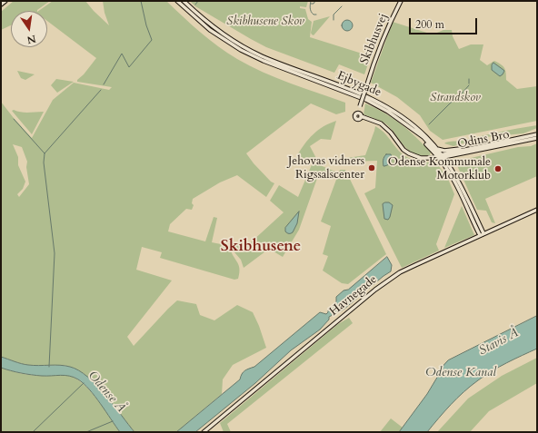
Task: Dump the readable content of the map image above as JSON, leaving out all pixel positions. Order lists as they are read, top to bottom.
{
  "streets": {
    "main road": [
      "Skibhusvej",
      "Ejbygade",
      "Odins Bro",
      "Havnegade"
    ]
  },
  "crossings": [
    ["Skibhusvej", "Odins Bro"],
    ["Ejbygade", "Odins Bro"],
    ["Ejbygade", "Havnegade"]
  ],
  "districts": ["Skibhusene"],
  "water": ["Stavis Å", "Odense Kanal", "Odense Å"],
  "parks": ["Skibhusene Skov", "Strandskov"],
  "places": ["Jehovas vidners Rigssalscenter", "Odense Kommunale Motorklub"],
  "scale_bar": "200 m",
  "north": "bottom"
}
